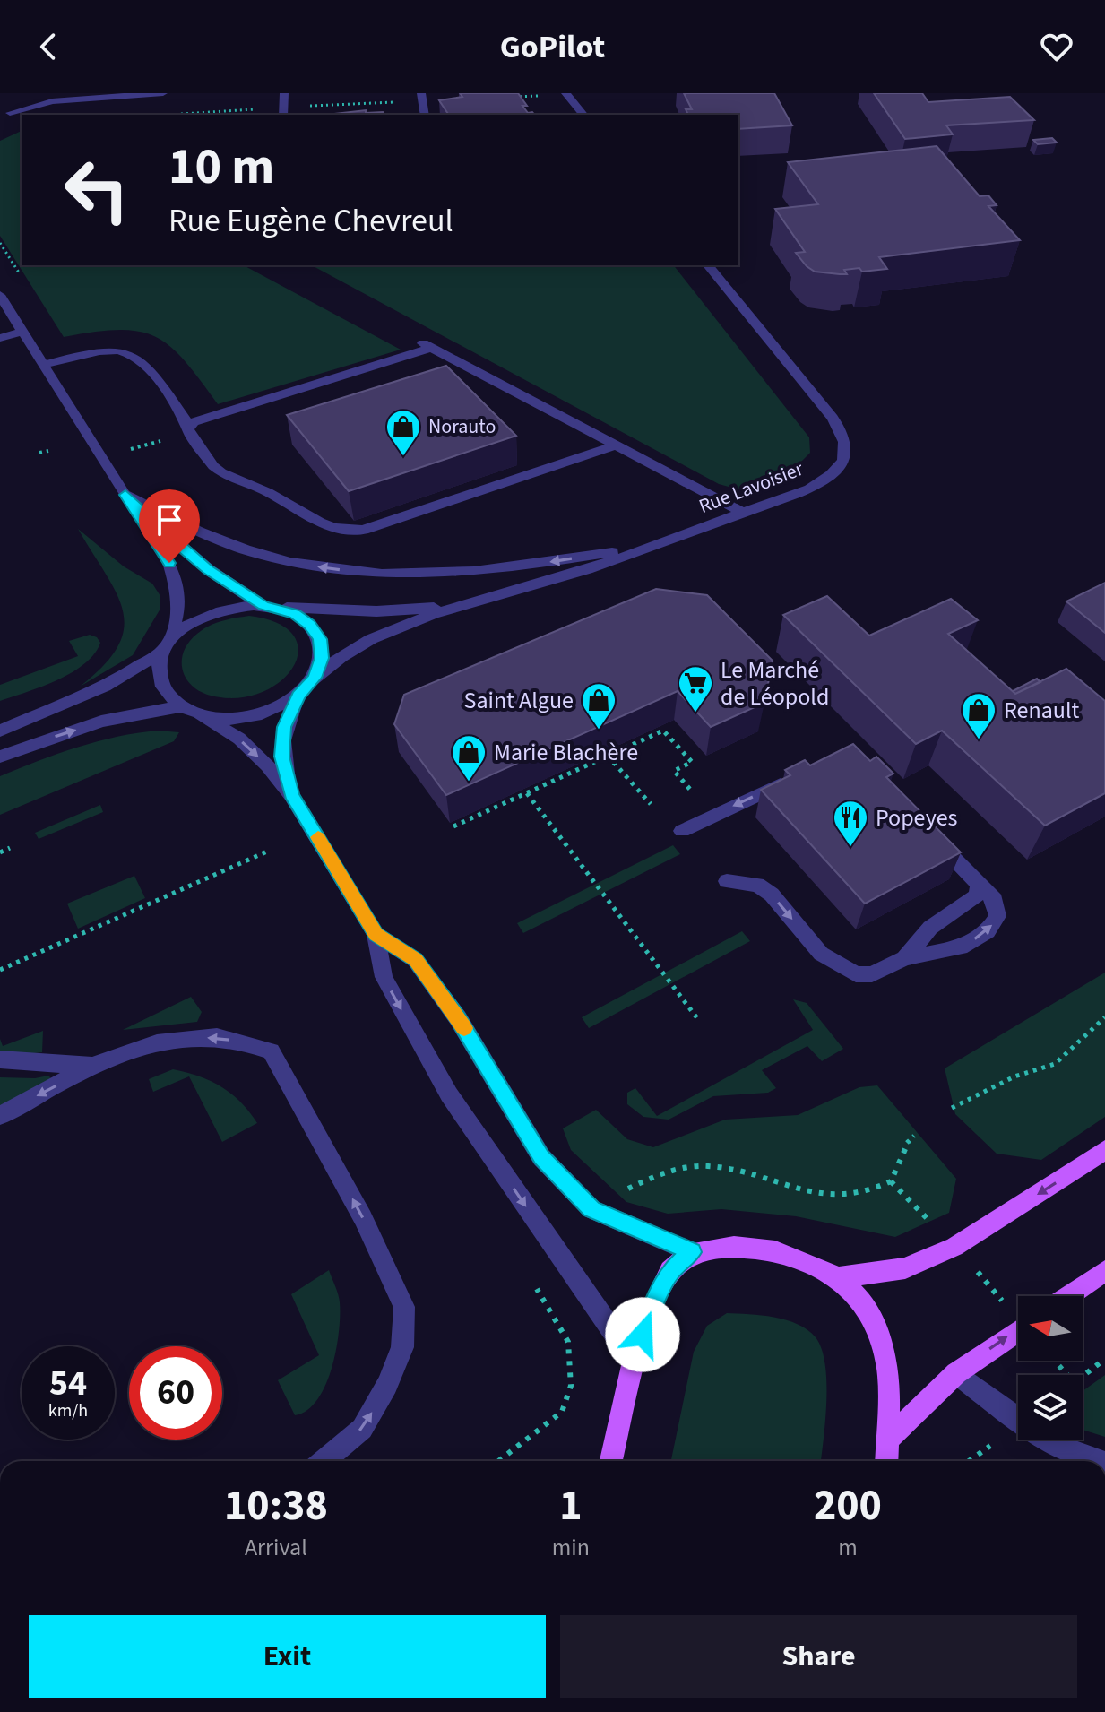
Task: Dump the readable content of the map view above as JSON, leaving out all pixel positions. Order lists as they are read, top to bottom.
{
  "streets": {
    "street": ["Rue Lavoisier"]
  },
  "places": {
    "shop": [
      "Norauto",
      "Saint Algue",
      "Renault",
      "Marie Blachère"
    ],
    "supermarket": ["Le Marché de Léopold"],
    "restaurant": ["Popeyes"]
  },
  "north": "left",
  "page": {
    "header": "GoPilot",
    "turn": ["10 m", "Rue Eugène Chevreul"],
    "speed": "54 km/h",
    "limit": "60",
    "eta": [
      "10:38",
      "Arrival",
      "1",
      "min",
      "200",
      "m"
    ],
    "buttons": ["Exit", "Share"]
  }
}
